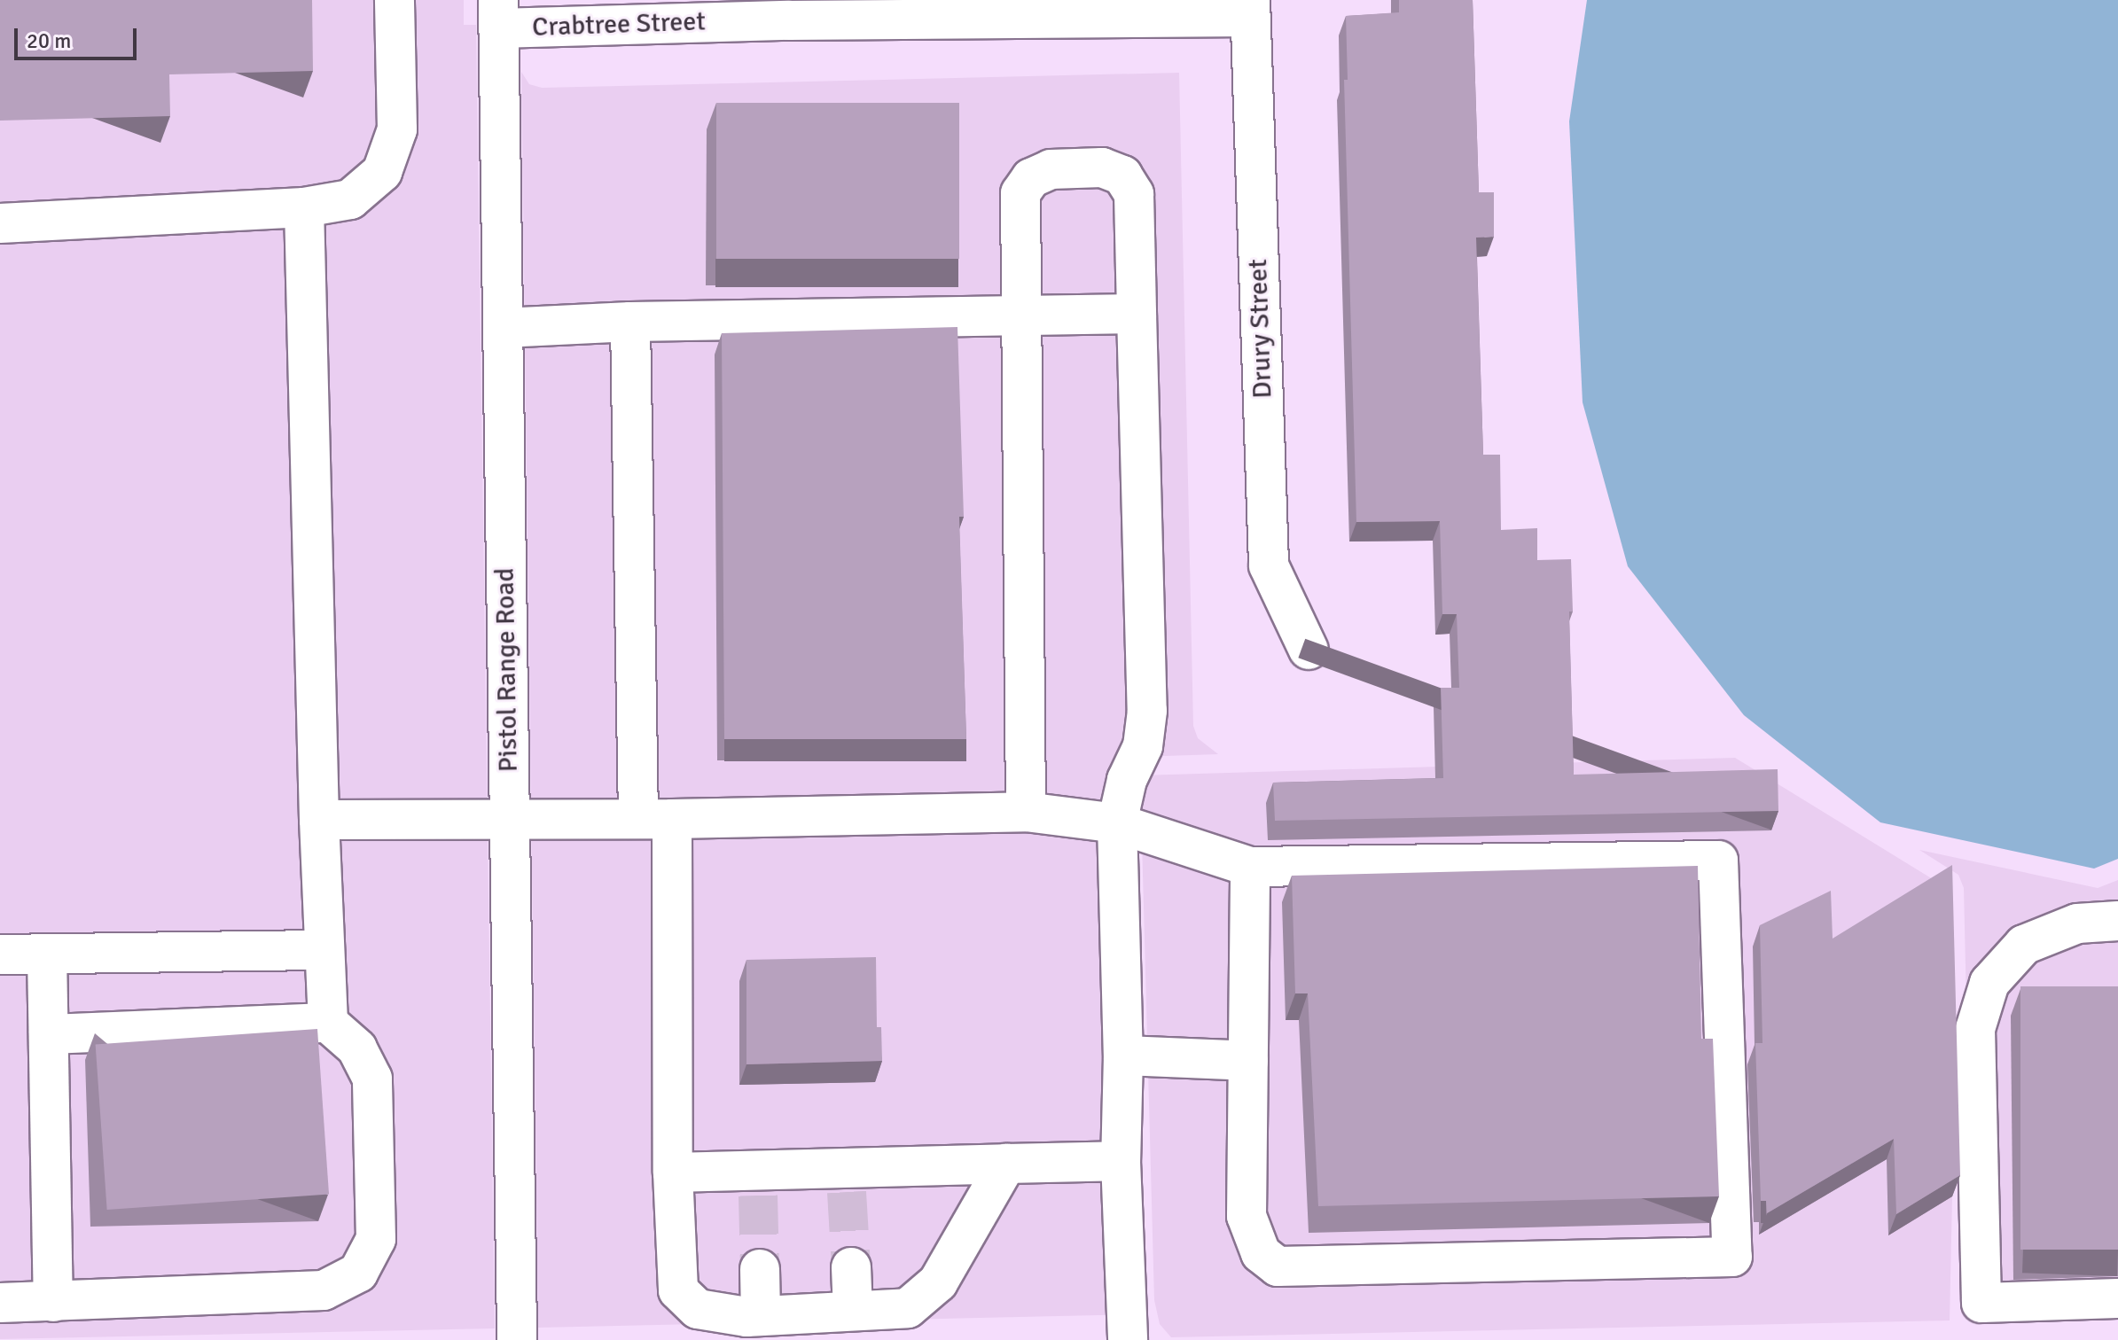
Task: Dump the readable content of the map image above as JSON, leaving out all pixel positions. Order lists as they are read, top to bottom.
{
  "streets": {
    "street": ["Crabtree Street", "Drury Street", "Pistol Range Road"]
  },
  "crossings": [
    ["Crabtree Street", "Drury Street"],
    ["Crabtree Street", "Pistol Range Road"]
  ],
  "scale_bar": "20 m"
}
